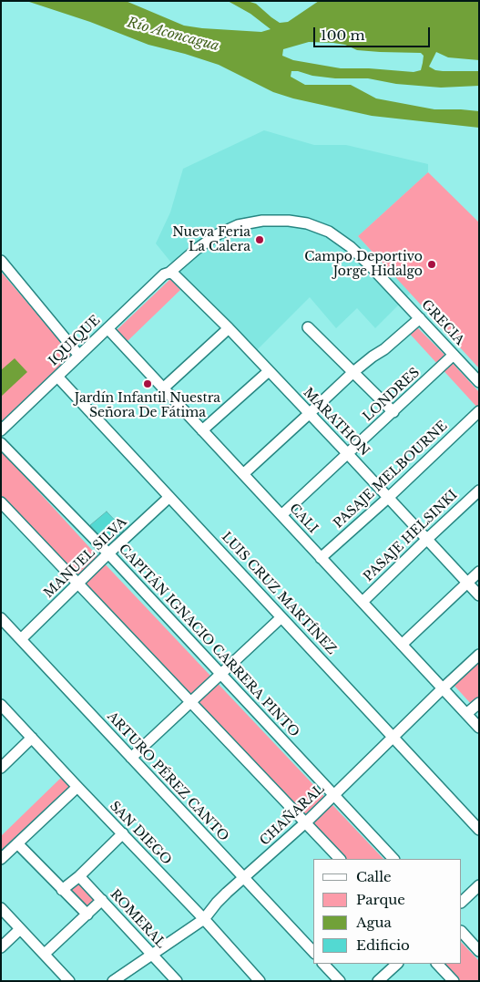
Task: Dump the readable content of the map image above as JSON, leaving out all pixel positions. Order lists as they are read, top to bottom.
{
  "streets": {
    "street": [
      "GRECIA",
      "IQUIQUE",
      "LONDRES",
      "MARATHON",
      "PASAJE MELBOURNE",
      "CALI",
      "PASAJE HELSINKI",
      "MANUEL SILVA",
      "LUIS CRUZ MARTÍNEZ",
      "CAPITÁN IGNACIO CARRERA PINTO",
      "ARTURO PÉREZ CANTO",
      "CHAÑARAL",
      "SAN DIEGO",
      "ROMERAL"
    ]
  },
  "crossings": [
    ["GRECIA", "IQUIQUE"],
    ["GRECIA", "LONDRES"],
    ["IQUIQUE", "MARATHON"],
    ["IQUIQUE", "CALI"],
    ["IQUIQUE", "LUIS CRUZ MARTÍNEZ"],
    ["LONDRES", "MARATHON"],
    ["LONDRES", "CALI"],
    ["MARATHON", "PASAJE MELBOURNE"],
    ["MARATHON", "PASAJE HELSINKI"],
    ["PASAJE MELBOURNE", "CALI"],
    ["CALI", "PASAJE HELSINKI"],
    ["CALI", "CHAÑARAL"],
    ["MANUEL SILVA", "LUIS CRUZ MARTÍNEZ"],
    ["MANUEL SILVA", "CAPITÁN IGNACIO CARRERA PINTO"],
    ["MANUEL SILVA", "ARTURO PÉREZ CANTO"],
    ["LUIS CRUZ MARTÍNEZ", "CHAÑARAL"],
    ["CAPITÁN IGNACIO CARRERA PINTO", "CHAÑARAL"],
    ["ARTURO PÉREZ CANTO", "CHAÑARAL"],
    ["CHAÑARAL", "SAN DIEGO"],
    ["CHAÑARAL", "ROMERAL"]
  ],
  "water": ["Río Aconcagua"],
  "places": ["Nueva Feria La Calera", "Campo Deportivo Jorge Hidalgo", "Jardín Infantil Nuestra Señora De Fátima"],
  "legend": [
    "Calle",
    "Parque",
    "Agua",
    "Edificio"
  ],
  "scale_bar": "100 m"
}
